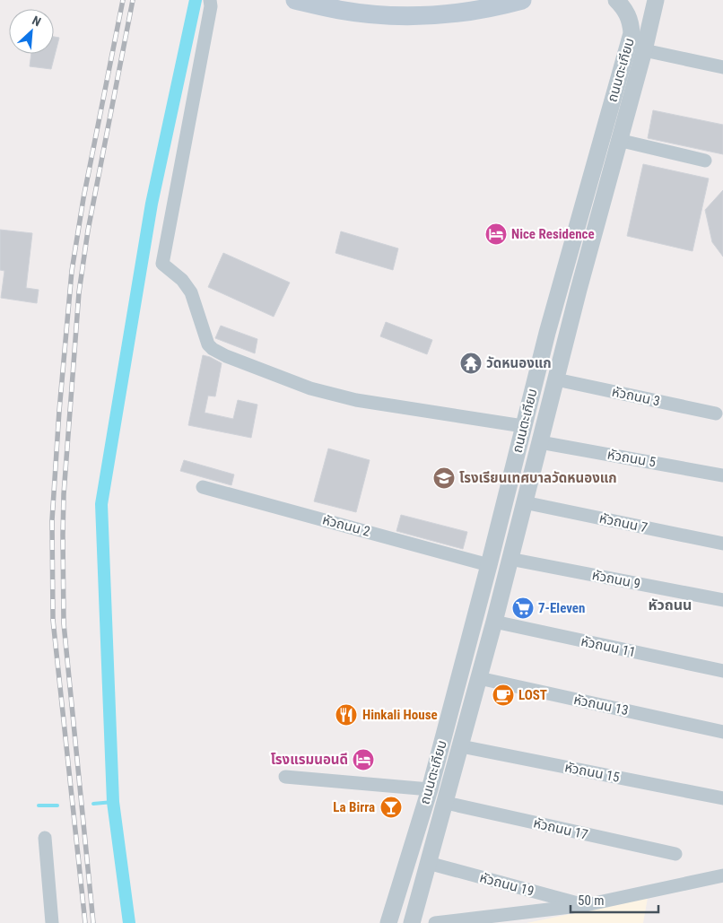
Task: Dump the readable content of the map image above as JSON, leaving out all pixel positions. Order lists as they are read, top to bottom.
{
  "streets": {
    "street": [
      "ถนนตะเกียบ",
      "หัวถนน 3",
      "หัวถนน 5",
      "หัวถนน 7",
      "หัวถนน 2",
      "หัวถนน 9",
      "หัวถนน 11",
      "หัวถนน 13",
      "หัวถนน 15",
      "หัวถนน 17",
      "หัวถนน 19"
    ]
  },
  "crossings": [
    ["ถนนตะเกียบ", "หัวถนน 3"],
    ["ถนนตะเกียบ", "หัวถนน 5"],
    ["ถนนตะเกียบ", "หัวถนน 7"],
    ["ถนนตะเกียบ", "หัวถนน 2"],
    ["ถนนตะเกียบ", "หัวถนน 9"],
    ["ถนนตะเกียบ", "หัวถนน 11"],
    ["ถนนตะเกียบ", "หัวถนน 13"],
    ["ถนนตะเกียบ", "หัวถนน 15"],
    ["ถนนตะเกียบ", "หัวถนน 17"],
    ["ถนนตะเกียบ", "หัวถนน 19"]
  ],
  "districts": ["หัวถนน"],
  "places": {
    "hotel": ["Nice Residence", "โรงแรมนอนดี"],
    "temple": ["วัดหนองแก"],
    "school or university": ["โรงเรียนเทศบาลวัดหนองแก"],
    "supermarket": ["7-Eleven"],
    "cafe": ["LOST"],
    "restaurant": ["Hinkali House"],
    "bar": ["La Birra"]
  },
  "scale_bar": "50 m",
  "north": "top right"
}
